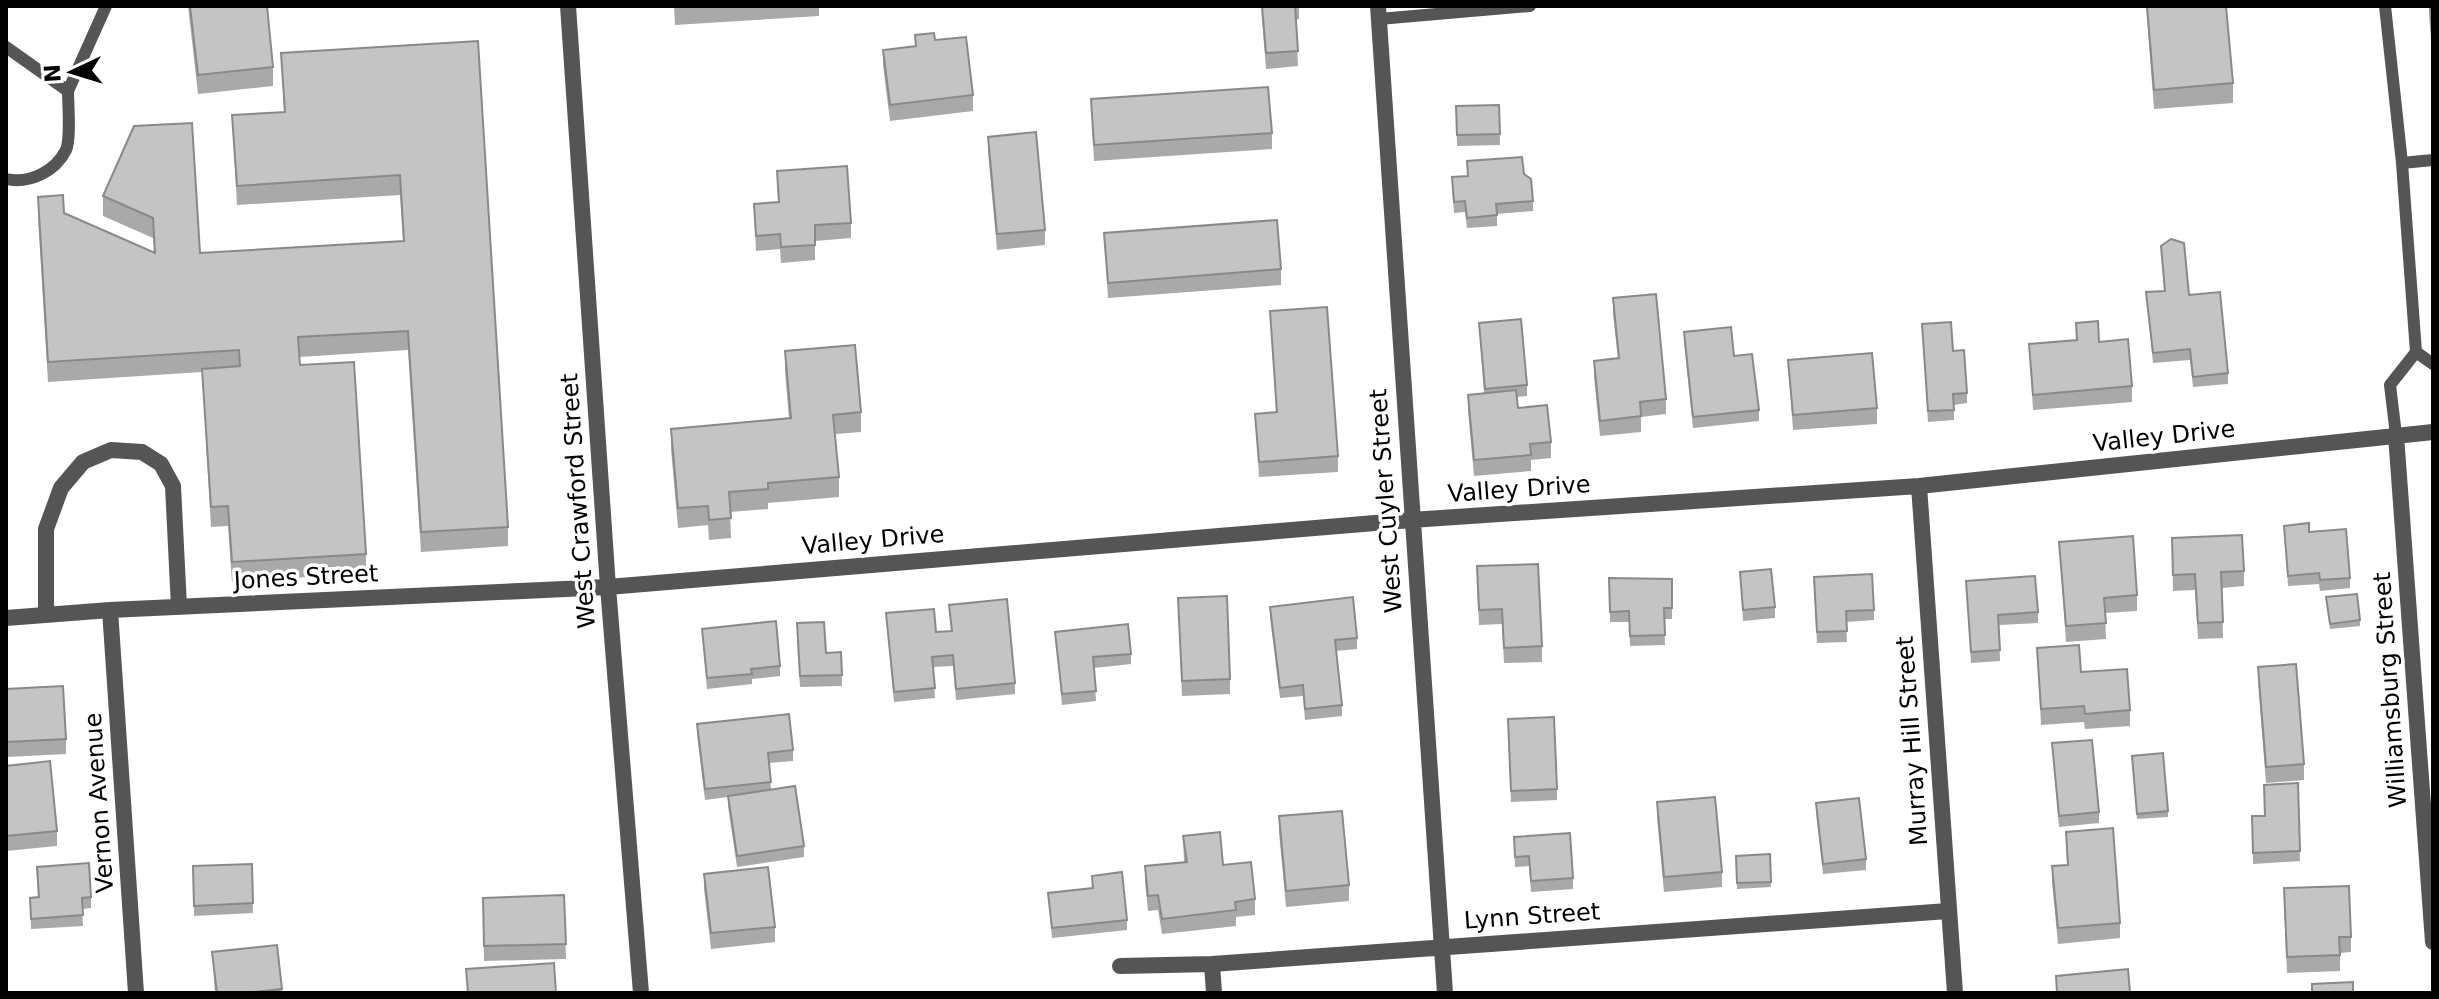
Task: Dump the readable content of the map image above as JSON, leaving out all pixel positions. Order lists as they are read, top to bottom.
{
  "streets": {
    "street": [
      "Valley Drive",
      "West Crawford Street",
      "West Cuyler Street",
      "Jones Street",
      "Williamsburg Street",
      "Murray Hill Street",
      "Vernon Avenue",
      "Lynn Street"
    ]
  },
  "crossings": [
    ["Valley Drive", "West Crawford Street"],
    ["Valley Drive", "West Cuyler Street"],
    ["Valley Drive", "Jones Street"],
    ["Valley Drive", "Williamsburg Street"],
    ["Valley Drive", "Murray Hill Street"],
    ["West Crawford Street", "Jones Street"],
    ["West Cuyler Street", "Lynn Street"],
    ["Jones Street", "Vernon Avenue"],
    ["Murray Hill Street", "Lynn Street"]
  ],
  "north": "left"
}
